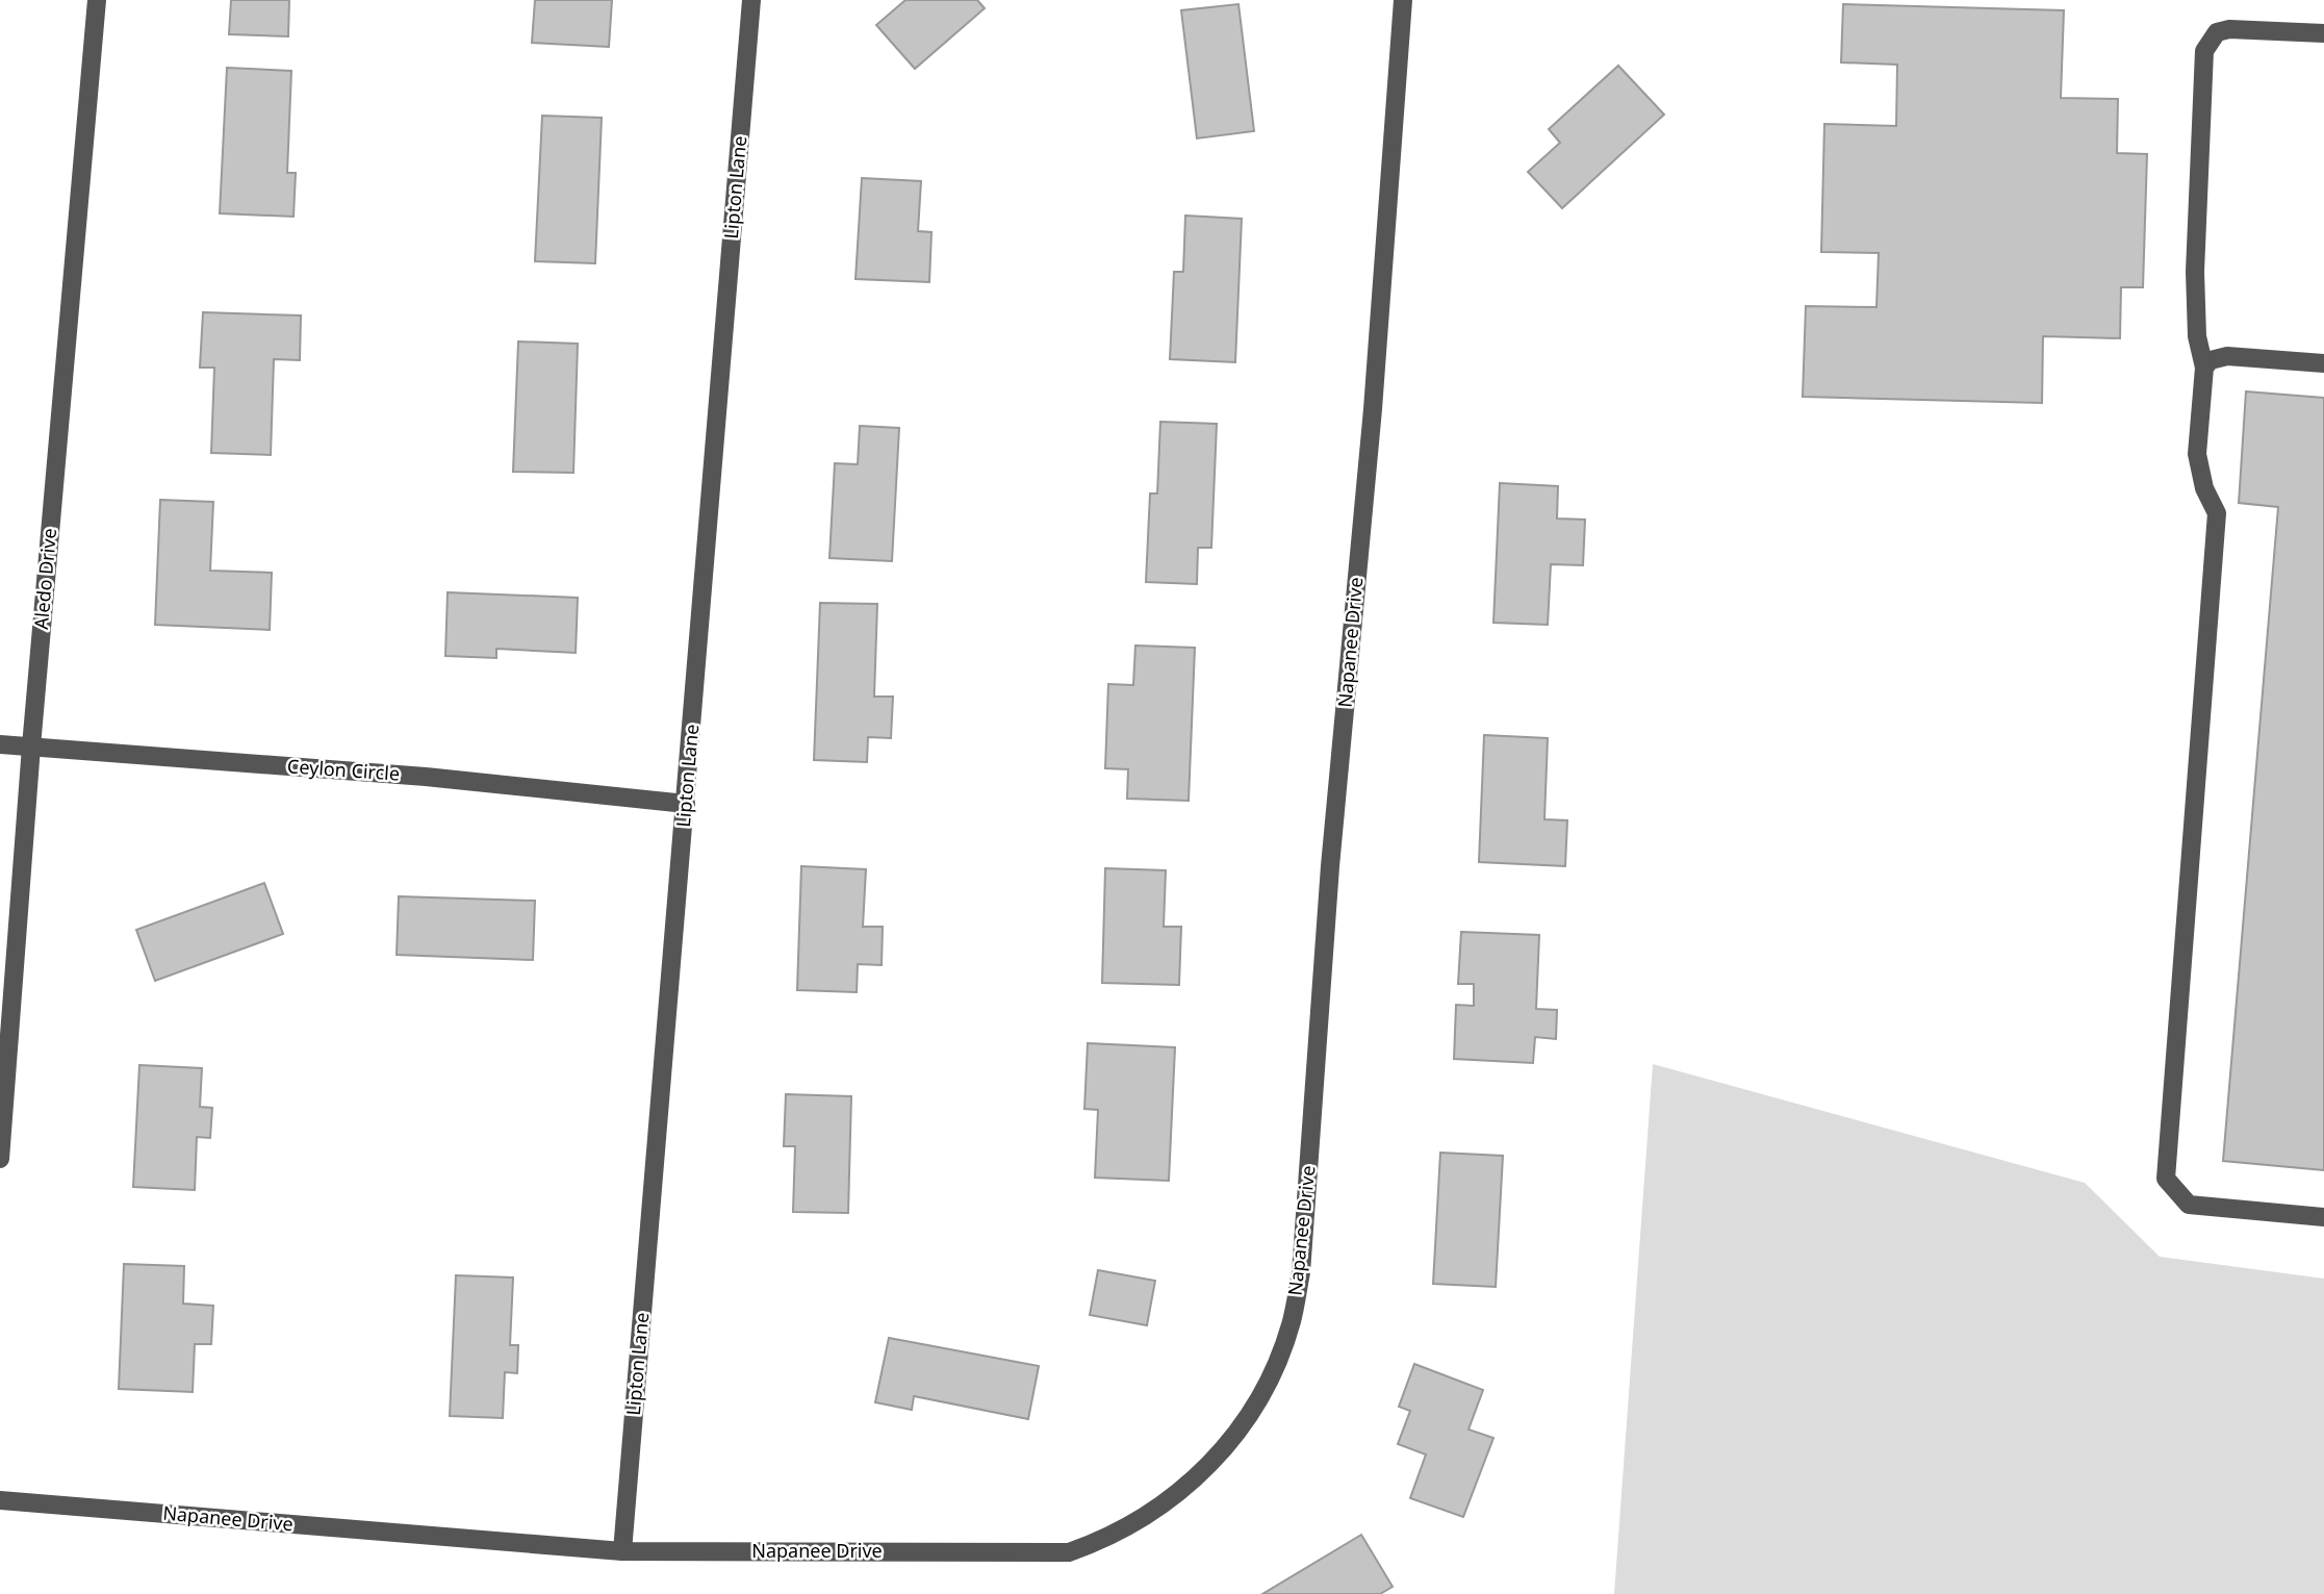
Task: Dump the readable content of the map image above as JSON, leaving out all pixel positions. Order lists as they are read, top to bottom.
{
  "streets": {
    "street": [
      "Lipton Lane",
      "Aledo Drive",
      "Napanee Drive",
      "Ceylon Circle"
    ]
  },
  "crossings": [
    ["Lipton Lane", "Napanee Drive"],
    ["Lipton Lane", "Ceylon Circle"],
    ["Aledo Drive", "Ceylon Circle"]
  ]
}
